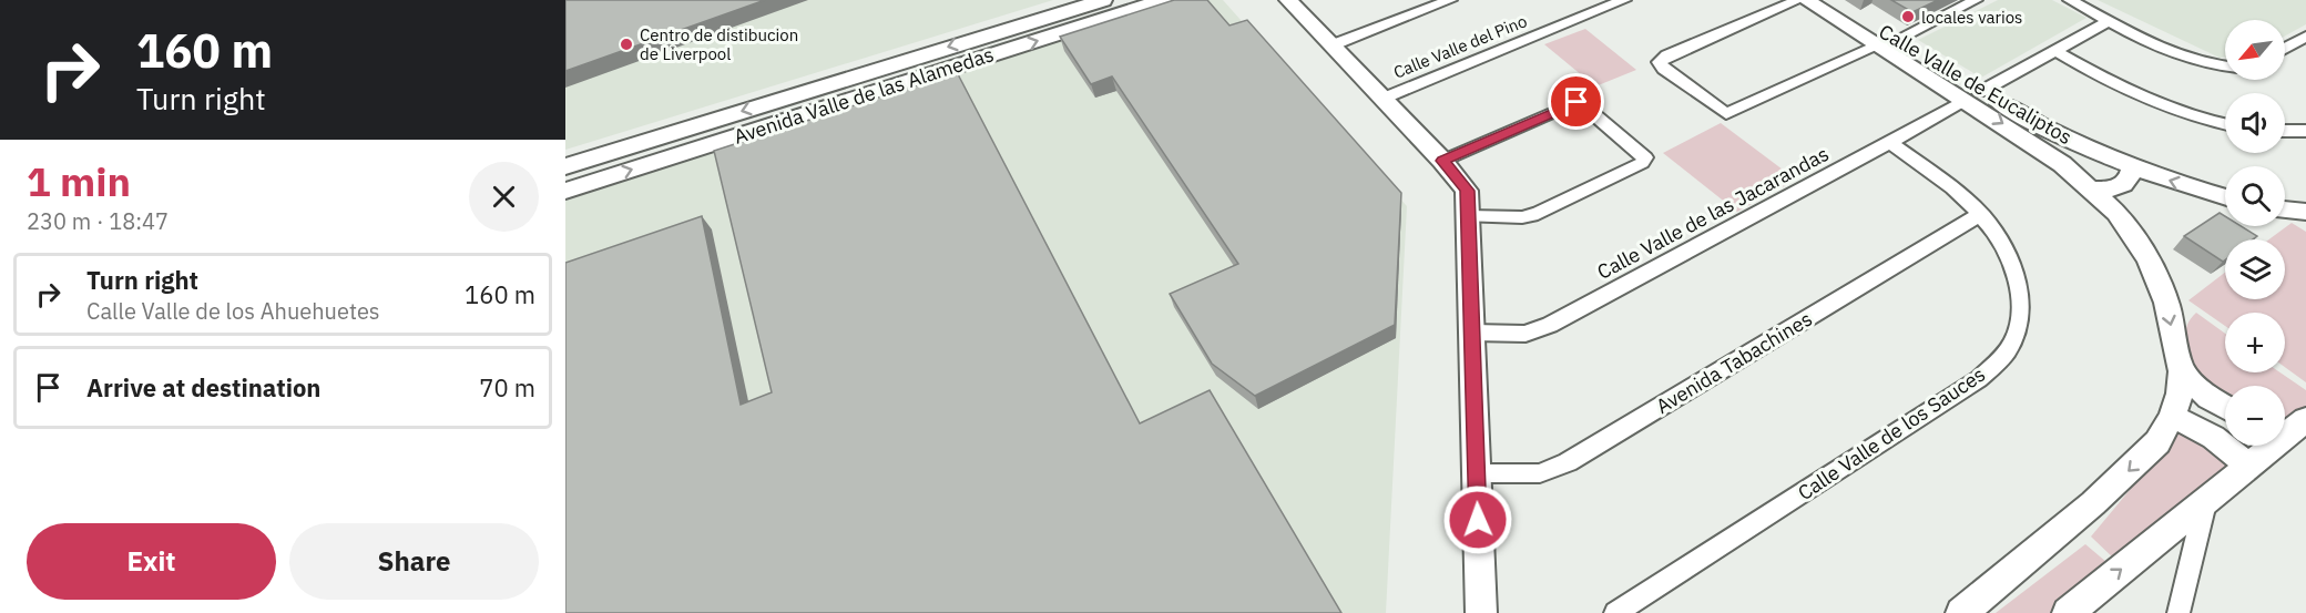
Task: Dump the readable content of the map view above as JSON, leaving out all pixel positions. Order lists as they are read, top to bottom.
{
  "streets": {
    "street": [
      "Calle Valle del Pino",
      "Calle Valle de Eucaliptos",
      "Avenida Valle de las Alamedas",
      "Calle Valle de las Jacarandas",
      "Avenida Tabachines",
      "Calle Valle de los Sauces"
    ]
  },
  "crossings": [
    ["Calle Valle de Eucaliptos", "Calle Valle de las Jacarandas"],
    ["Calle Valle de las Jacarandas", "Calle Valle de los Sauces"],
    ["Avenida Tabachines", "Calle Valle de los Sauces"]
  ],
  "places": ["locales varios", "Centro de distibucion de Liverpool"],
  "north": "bottom left",
  "page": {
    "turn": ["160 m", "Turn right"],
    "map_buttons": ["+", "−"],
    "heading": ["1 min", "230 m · 18:47"],
    "list": [
      {
        "name": "Turn right",
        "note": "Calle Valle de los Ahuehuetes",
        "value": "160 m"
      },
      {
        "name": "Arrive at destination",
        "value": "70 m"
      }
    ],
    "buttons": ["Exit", "Share"]
  }
}
